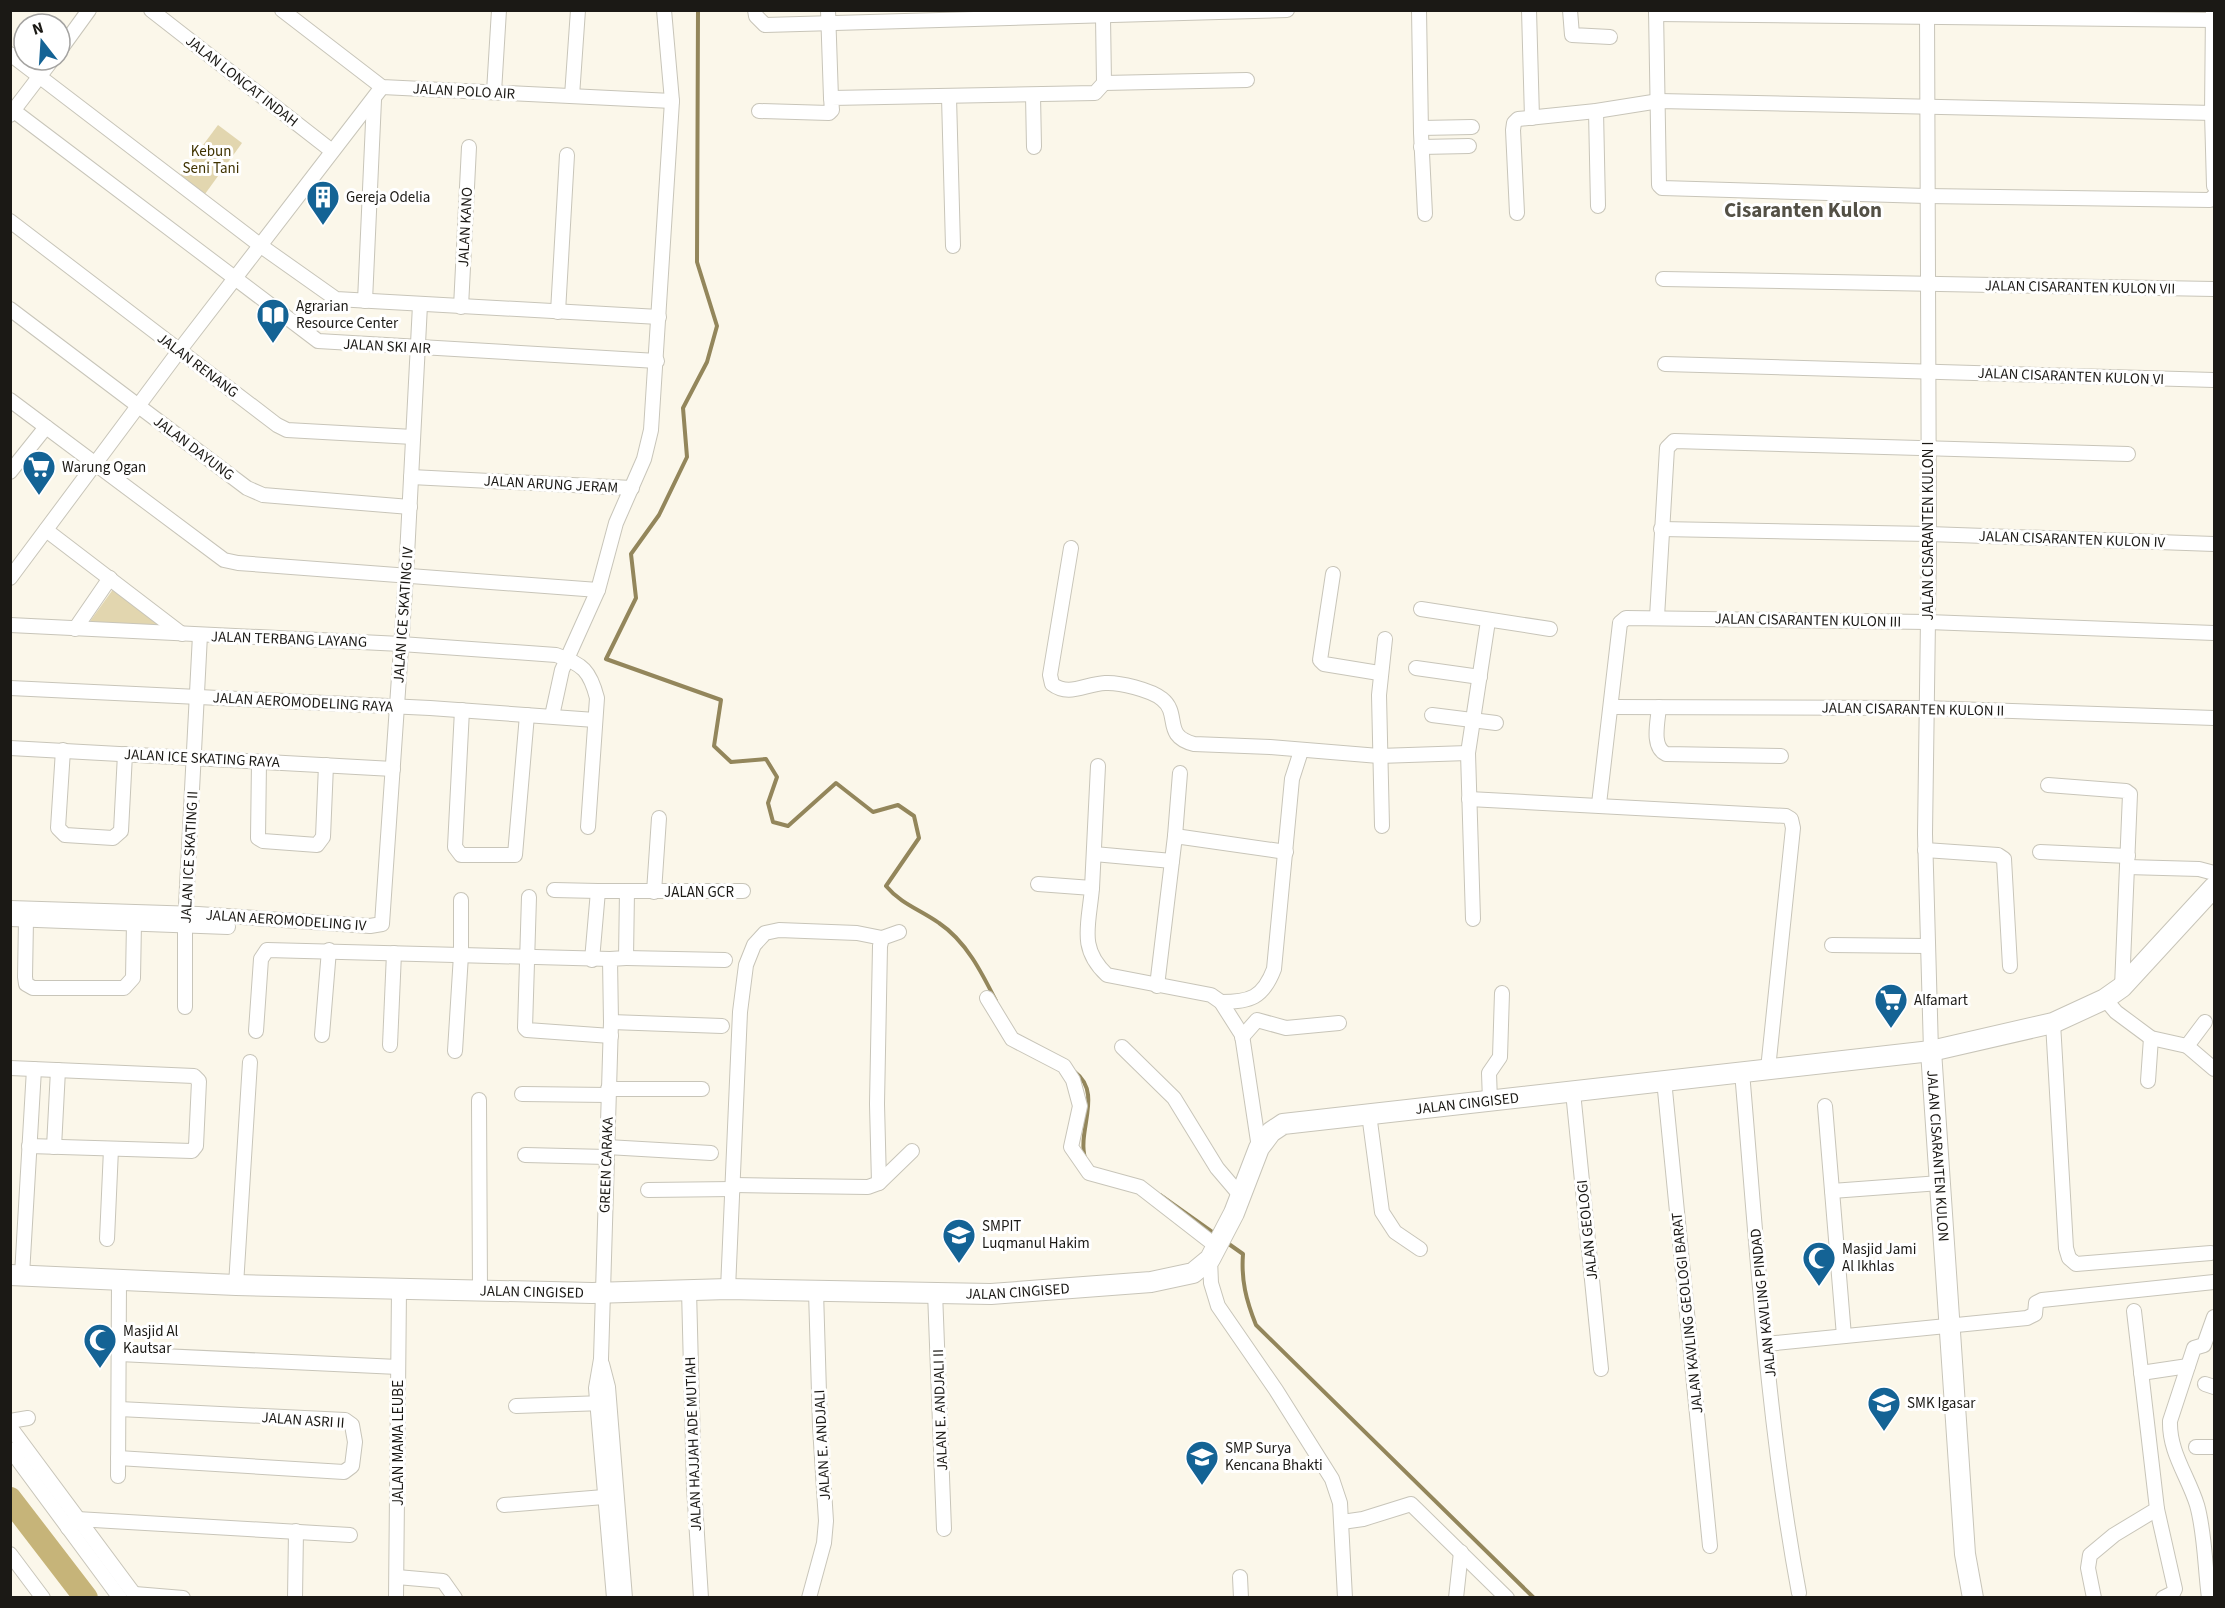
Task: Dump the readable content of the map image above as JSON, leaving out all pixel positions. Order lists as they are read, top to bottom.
{
  "streets": {
    "main road": ["JALAN CINGISED", "JALAN CISARANTEN KULON"],
    "street": [
      "JALAN LONCAT INDAH",
      "JALAN POLO AIR",
      "JALAN KANO",
      "JALAN CISARANTEN KULON VII",
      "JALAN SKI AIR",
      "JALAN RENANG",
      "JALAN CISARANTEN KULON VI",
      "JALAN DAYUNG",
      "JALAN ARUNG JERAM",
      "JALAN CISARANTEN KULON I",
      "JALAN CISARANTEN KULON IV",
      "JALAN ICE SKATING IV",
      "JALAN CISARANTEN KULON III",
      "JALAN TERBANG LAYANG",
      "JALAN AEROMODELING RAYA",
      "JALAN CISARANTEN KULON II",
      "JALAN ICE SKATING RAYA",
      "JALAN ICE SKATING II",
      "JALAN GCR",
      "JALAN AEROMODELING IV",
      "GREEN CARAKA",
      "JALAN GEOLOGI",
      "JALAN KAVLING PINDAD",
      "JALAN KAVLING GEOLOGI BARAT",
      "JALAN E. ANDJALI II",
      "JALAN ASRI II",
      "JALAN MAMA LEUBE",
      "JALAN HAJJAH ADE MUTIAH",
      "JALAN E. ANDJALI"
    ]
  },
  "crossings": [
    ["JALAN POLO AIR", "JALAN ARUNG JERAM"],
    ["JALAN CISARANTEN KULON VII", "JALAN CISARANTEN KULON I"],
    ["JALAN SKI AIR", "JALAN ARUNG JERAM"],
    ["JALAN SKI AIR", "JALAN ICE SKATING IV"],
    ["JALAN RENANG", "JALAN ICE SKATING IV"],
    ["JALAN CISARANTEN KULON VI", "JALAN CISARANTEN KULON I"],
    ["JALAN DAYUNG", "JALAN ICE SKATING IV"],
    ["JALAN ARUNG JERAM", "JALAN ICE SKATING IV"],
    ["JALAN CISARANTEN KULON I", "JALAN CISARANTEN KULON IV"],
    ["JALAN CISARANTEN KULON I", "JALAN CISARANTEN KULON III"],
    ["JALAN CISARANTEN KULON I", "JALAN CISARANTEN KULON II"],
    ["JALAN CISARANTEN KULON I", "JALAN CINGISED"],
    ["JALAN CISARANTEN KULON I", "JALAN CISARANTEN KULON"],
    ["JALAN ICE SKATING IV", "JALAN TERBANG LAYANG"],
    ["JALAN ICE SKATING IV", "JALAN AEROMODELING RAYA"],
    ["JALAN ICE SKATING IV", "JALAN ICE SKATING RAYA"],
    ["JALAN ICE SKATING IV", "JALAN AEROMODELING IV"],
    ["JALAN CISARANTEN KULON III", "JALAN CISARANTEN KULON II"],
    ["JALAN TERBANG LAYANG", "JALAN ICE SKATING II"],
    ["JALAN AEROMODELING RAYA", "JALAN ICE SKATING II"],
    ["JALAN ICE SKATING RAYA", "JALAN ICE SKATING II"],
    ["JALAN ICE SKATING II", "JALAN AEROMODELING IV"],
    ["JALAN CINGISED", "JALAN CISARANTEN KULON"],
    ["JALAN CINGISED", "GREEN CARAKA"],
    ["JALAN CINGISED", "JALAN GEOLOGI"],
    ["JALAN CINGISED", "JALAN KAVLING PINDAD"],
    ["JALAN CINGISED", "JALAN KAVLING GEOLOGI BARAT"],
    ["JALAN CINGISED", "JALAN E. ANDJALI II"],
    ["JALAN CINGISED", "JALAN MAMA LEUBE"],
    ["JALAN CINGISED", "JALAN HAJJAH ADE MUTIAH"],
    ["JALAN CINGISED", "JALAN E. ANDJALI"]
  ],
  "districts": ["Cisaranten Kulon"],
  "parks": ["Kebun Seni Tani"],
  "places": {
    "building": ["Gereja Odelia"],
    "library": ["Agrarian Resource Center"],
    "supermarket": ["Warung Ogan", "Alfamart"],
    "school or university": ["SMPIT Luqmanul Hakim", "SMK Igasar", "SMP Surya Kencana Bhakti"],
    "mosque": ["Masjid Jami Al Ikhlas", "Masjid Al Kautsar"]
  },
  "north": "top"
}
